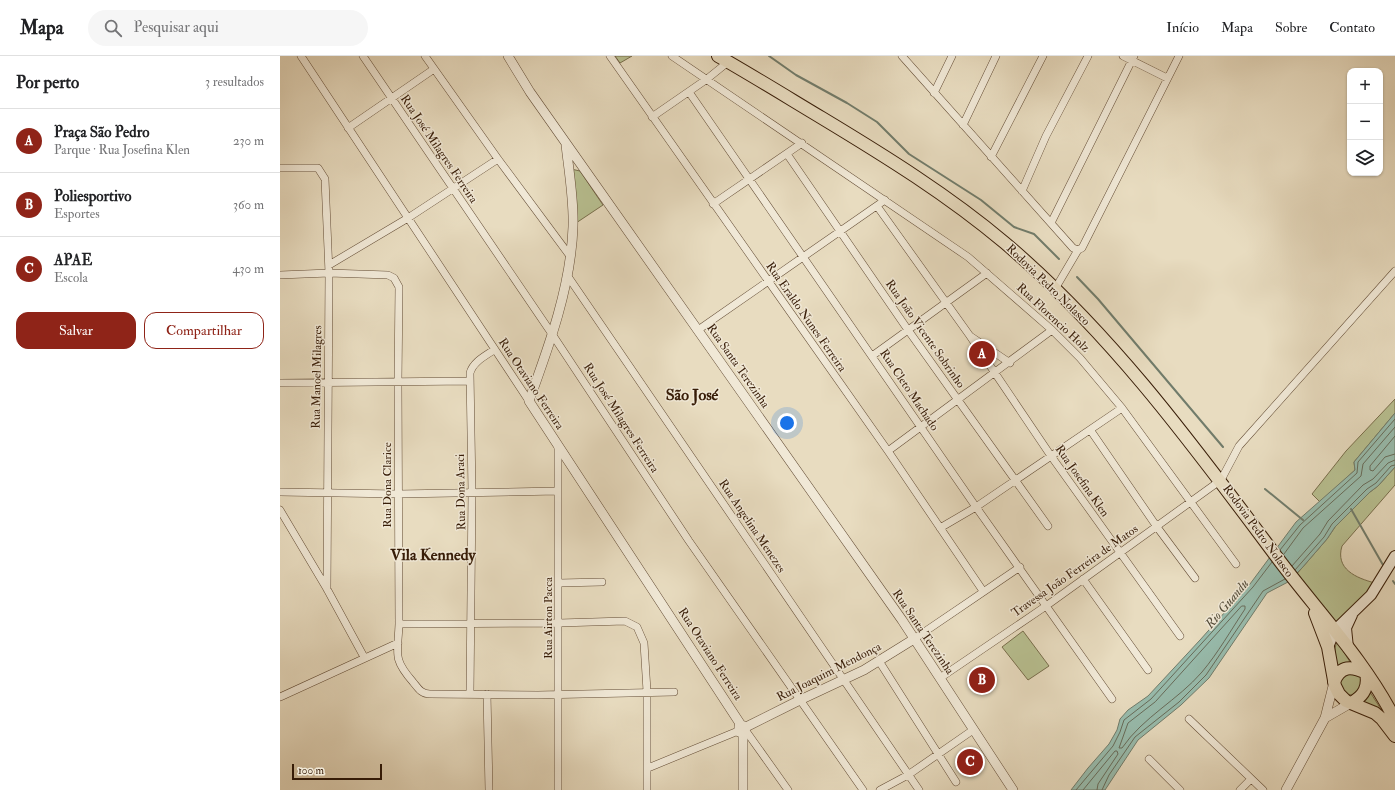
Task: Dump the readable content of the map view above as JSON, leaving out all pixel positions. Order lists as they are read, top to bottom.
{
  "streets": {
    "highway": ["Rodovia Pedro Nolasco"],
    "street": [
      "Rua José Milagres Ferreira",
      "Rua Eraldo Nunes Ferreira",
      "Rua Florencio Holz",
      "Rua João Vicente Sobrinho",
      "Rua Santa Terezinha",
      "Rua Manoel Milagres",
      "Rua Otaviano Ferreira",
      "Rua Cleto Machado",
      "Rua Josefina Klen",
      "Rua Dona Clarice",
      "Rua Dona Araci",
      "Rua Angelina Menezes",
      "Travessa João Ferreira de Matos",
      "Rua Airton Pacca",
      "Rua Joaquim Mendonça"
    ]
  },
  "crossings": [
    ["Rua José Milagres Ferreira", "Rua Joaquim Mendonça"],
    ["Rodovia Pedro Nolasco", "Travessa João Ferreira de Matos"],
    ["Rua Eraldo Nunes Ferreira", "Rua Joaquim Mendonça"],
    ["Rua Florencio Holz", "Travessa João Ferreira de Matos"],
    ["Rua Santa Terezinha", "Travessa João Ferreira de Matos"],
    ["Rua Santa Terezinha", "Rua Joaquim Mendonça"],
    ["Rua Manoel Milagres", "Rua Dona Clarice"],
    ["Rua Otaviano Ferreira", "Rua Dona Araci"],
    ["Rua Otaviano Ferreira", "Rua Airton Pacca"],
    ["Rua Otaviano Ferreira", "Rua Joaquim Mendonça"],
    ["Rua Cleto Machado", "Travessa João Ferreira de Matos"],
    ["Rua Cleto Machado", "Rua Joaquim Mendonça"],
    ["Rua Josefina Klen", "Travessa João Ferreira de Matos"],
    ["Rua Dona Clarice", "Rua Dona Araci"],
    ["Rua Angelina Menezes", "Rua Joaquim Mendonça"]
  ],
  "districts": ["São José", "Vila Kennedy"],
  "water": ["Rio Guandu"],
  "scale_bar": "100 m",
  "page": {
    "header": "Mapa",
    "search": "Pesquisar aqui",
    "nav": [
      "Início",
      "Mapa",
      "Sobre",
      "Contato"
    ],
    "heading": ["Por perto", "3 resultados"],
    "map_buttons": ["+", "−"],
    "list": [
      {
        "mark": "A",
        "name": "Praça São Pedro",
        "note": "Parque · Rua Josefina Klen",
        "value": "230 m"
      },
      {
        "mark": "B",
        "name": "Poliesportivo",
        "note": "Esportes",
        "value": "360 m"
      },
      {
        "mark": "C",
        "name": "APAE",
        "note": "Escola",
        "value": "430 m"
      }
    ],
    "buttons": ["Salvar", "Compartilhar"],
    "pins": ["A", "B", "C"],
    "scale": "100 m"
  }
}
